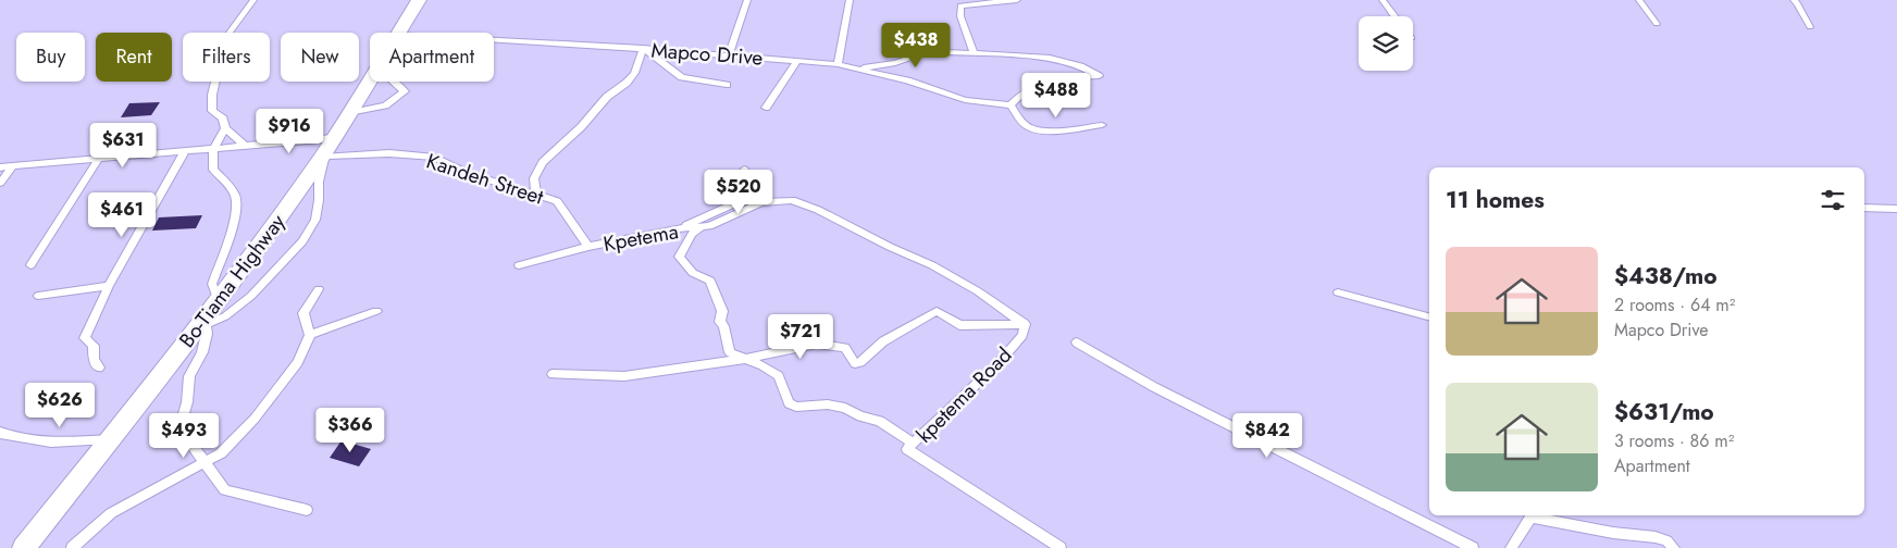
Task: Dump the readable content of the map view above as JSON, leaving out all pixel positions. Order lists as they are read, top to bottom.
{
  "streets": {
    "highway": ["Bo-Tiama Highway"],
    "street": [
      "Mapco Drive",
      "Kandeh Street",
      "Kpetema",
      "kpetema Road"
    ]
  },
  "crossings": [
    ["Kandeh Street", "Kpetema"],
    ["Kandeh Street", "Bo-Tiama Highway"],
    ["Kpetema", "kpetema Road"]
  ],
  "page": {
    "price": [
      "$438",
      "$488",
      "$916",
      "$631",
      "$520",
      "$461",
      "$721",
      "$626",
      "$366",
      "$493",
      "$842"
    ],
    "chip": [
      "Buy",
      "Rent",
      "Filters",
      "New",
      "Apartment"
    ],
    "heading": "11 homes",
    "list": [
      {
        "name": "$438/mo",
        "note": "2 rooms · 64 m² · Mapco Drive"
      },
      {
        "name": "$631/mo",
        "note": "3 rooms · 86 m² · Apartment"
      }
    ]
  }
}
